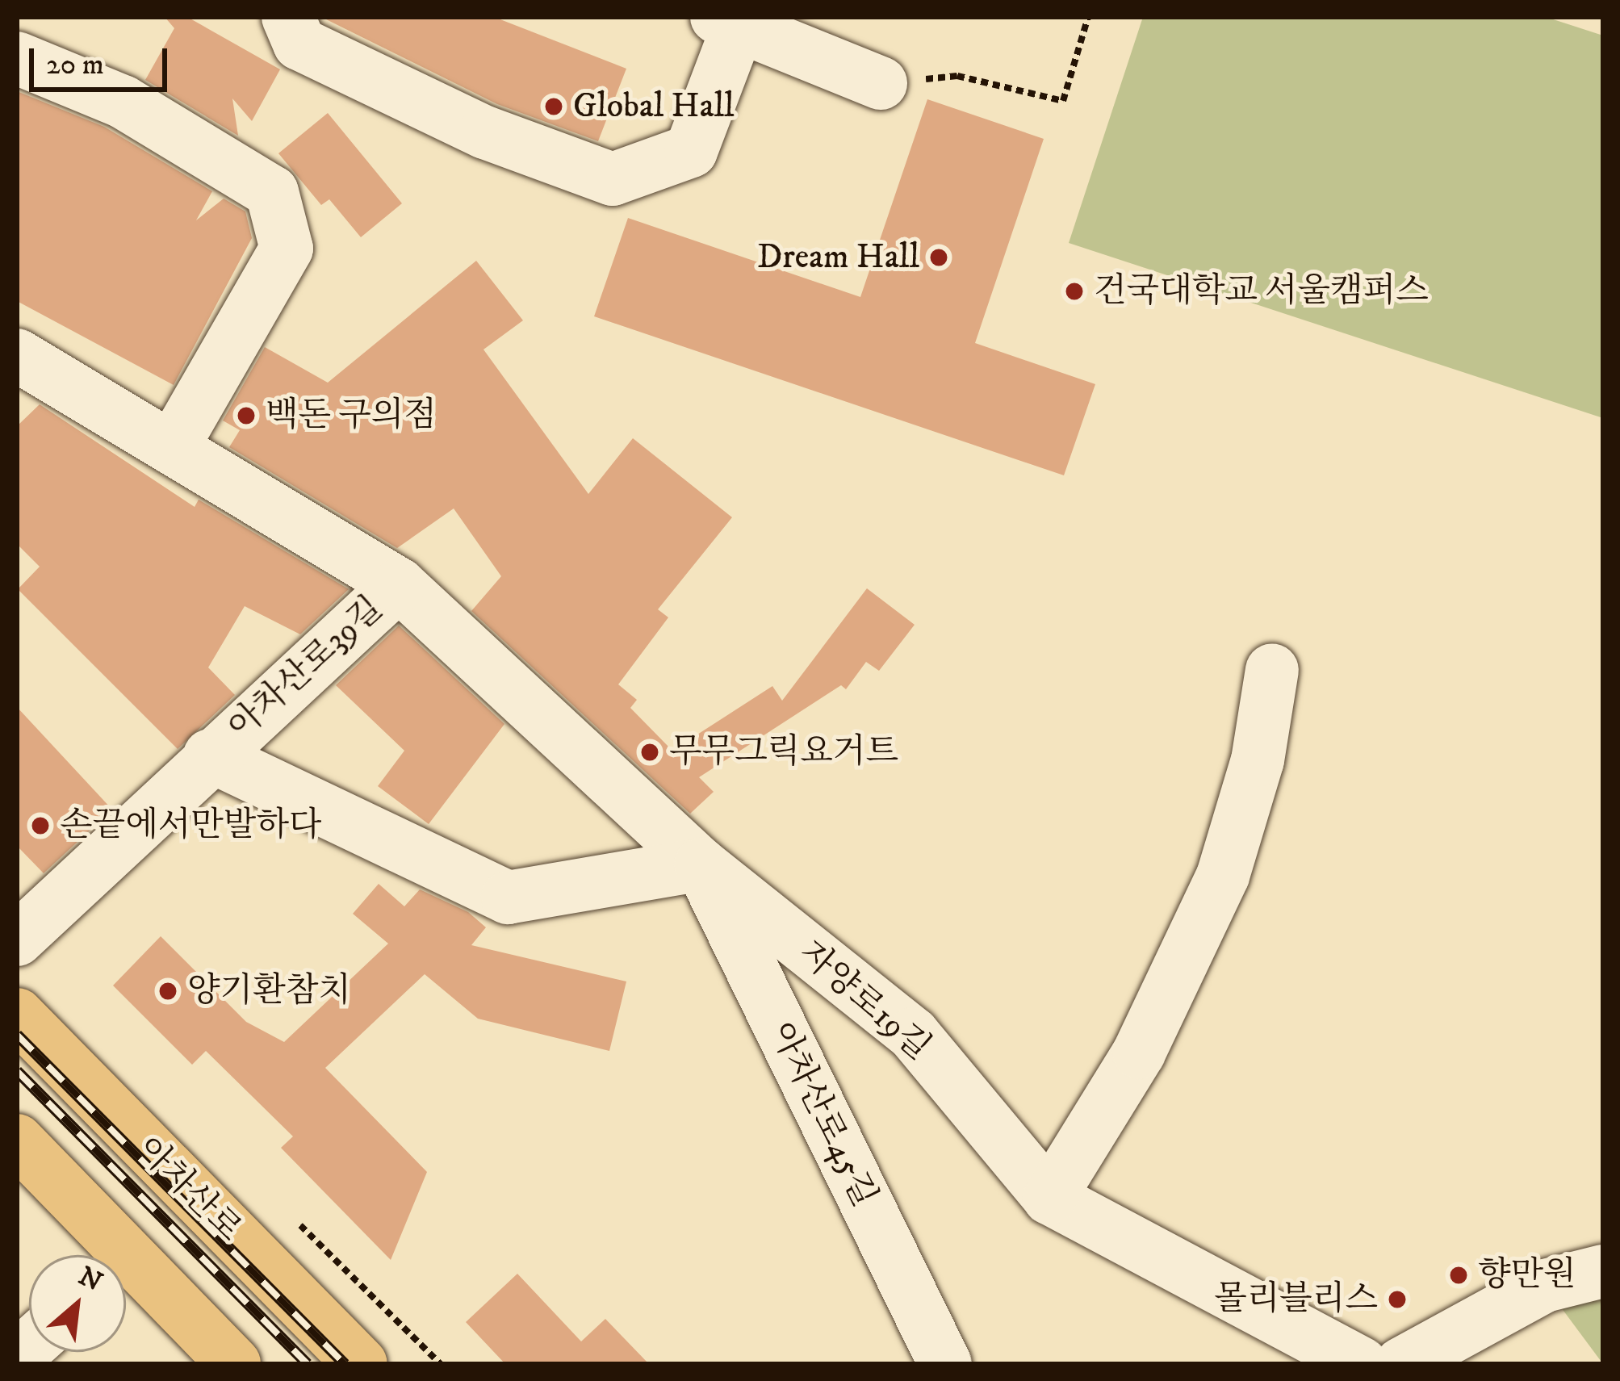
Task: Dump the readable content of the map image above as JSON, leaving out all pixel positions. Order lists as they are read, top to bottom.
{
  "streets": {
    "main road": ["아차산로"],
    "street": ["아차산로39길", "자양로19길", "아차산로45길"]
  },
  "crossings": [
    ["아차산로39길", "자양로19길"],
    ["자양로19길", "아차산로45길"]
  ],
  "places": [
    "Global Hall",
    "Dream Hall",
    "건국대학교 서울캠퍼스",
    "백돈 구의점",
    "무무그릭요거트",
    "손끝에서만발하다",
    "양기환참치",
    "향만원",
    "몰리블리스"
  ],
  "scale_bar": "20 m",
  "north": "top right"
}
